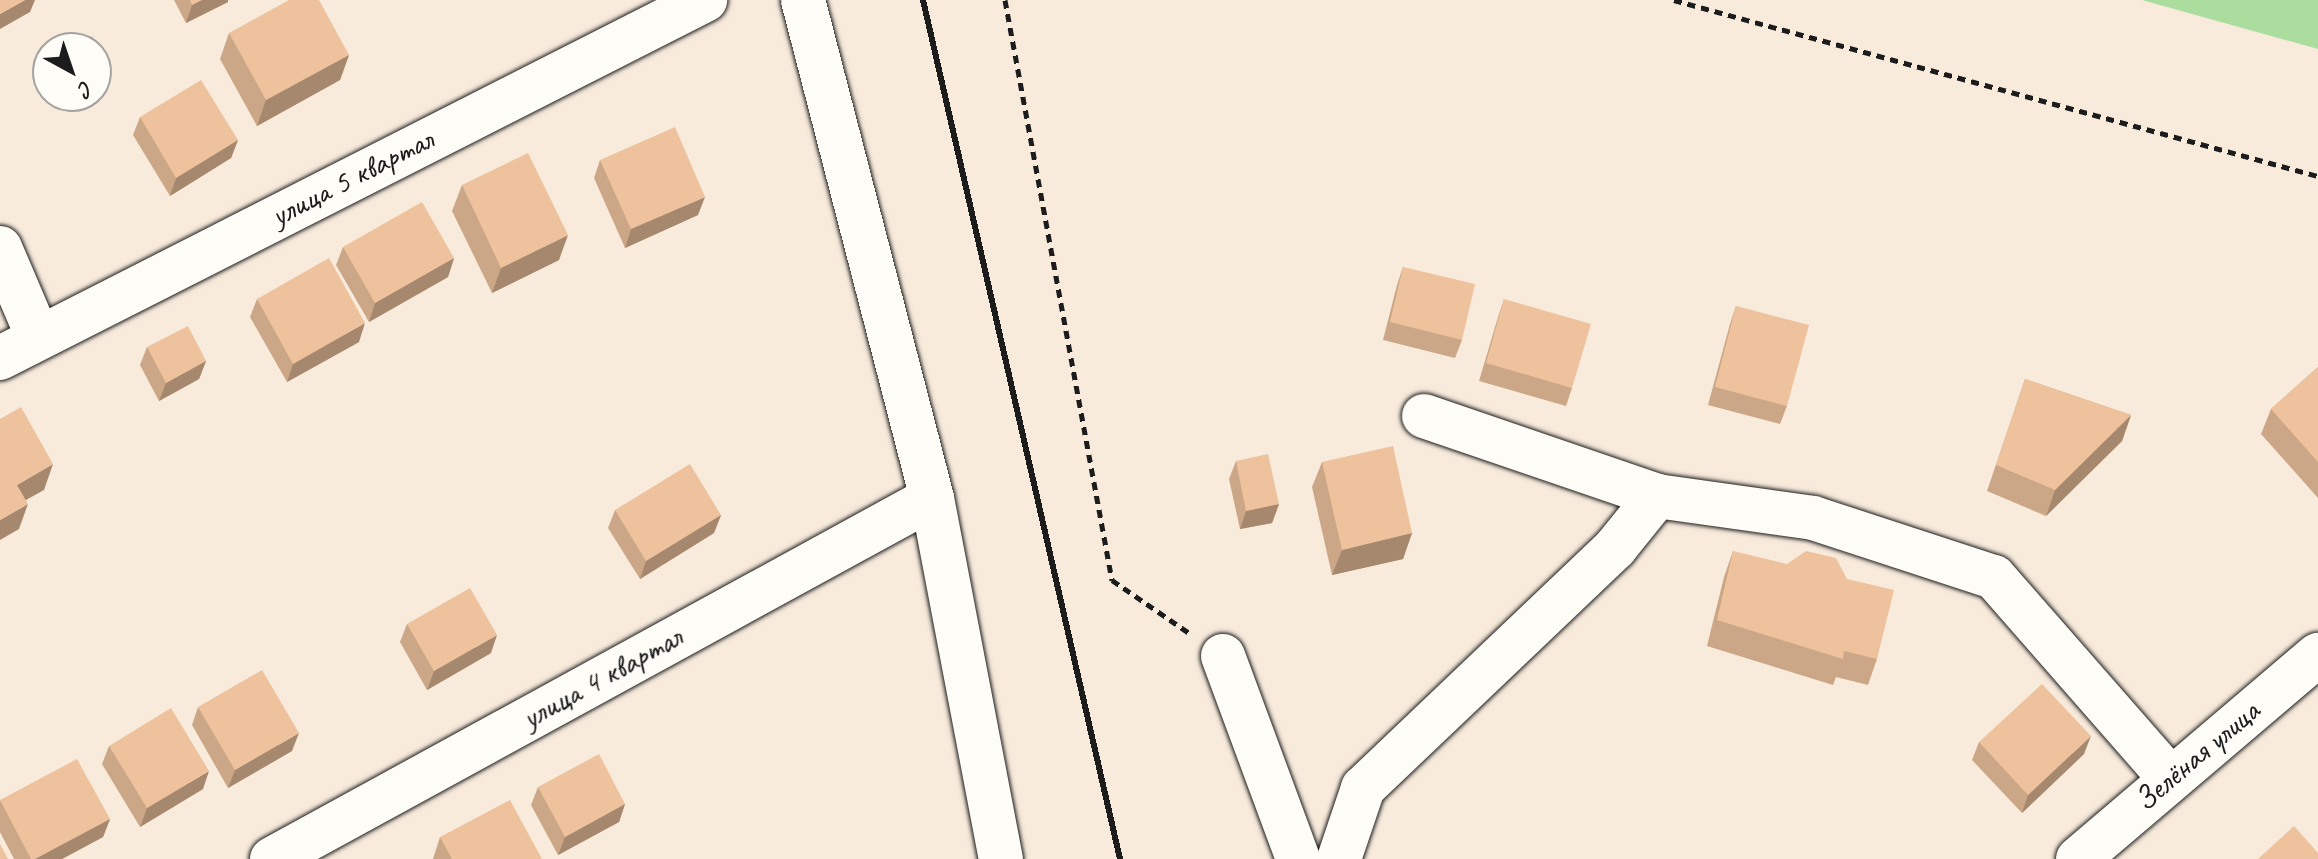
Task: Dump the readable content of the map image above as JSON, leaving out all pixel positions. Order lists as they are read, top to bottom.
{
  "streets": {
    "street": ["улица 5 квартал", "улица 4 квартал", "Зелёная улица"]
  },
  "north": "bottom right"
}
